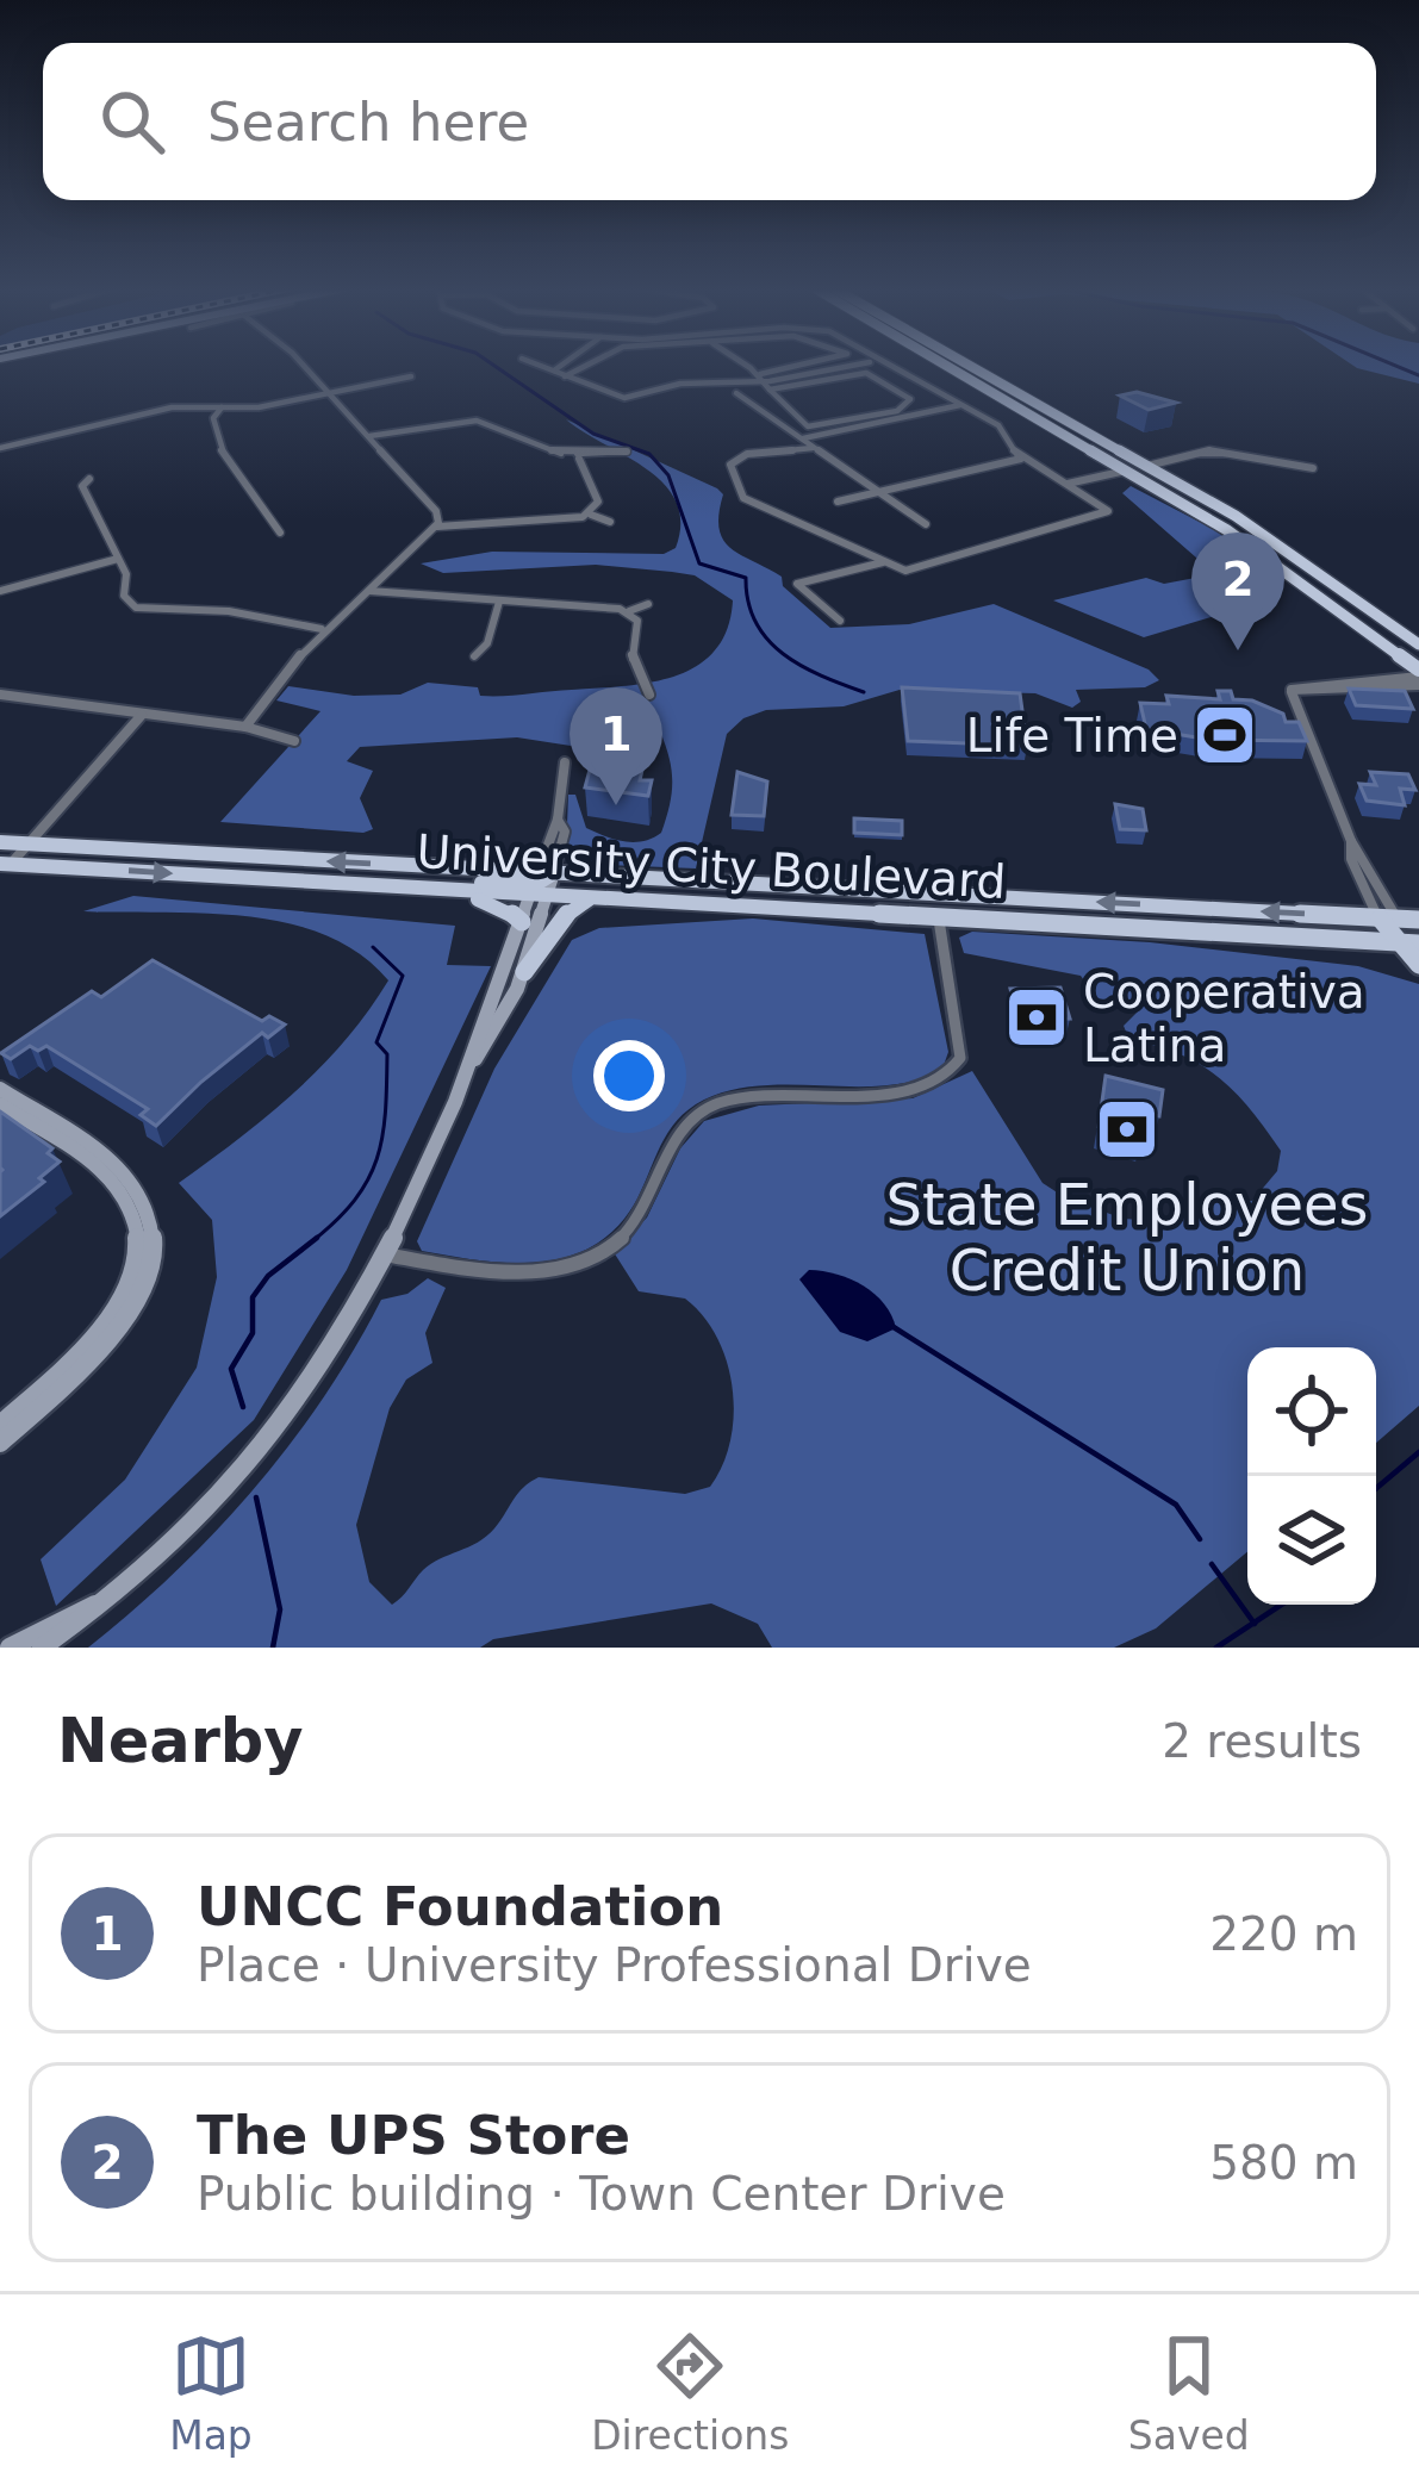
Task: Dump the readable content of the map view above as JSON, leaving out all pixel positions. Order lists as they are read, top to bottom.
{
  "streets": {
    "main road": ["University City Boulevard"]
  },
  "places": {
    "sports": ["Life Time"],
    "bank": ["Cooperativa Latina", "State Employees Credit Union"]
  },
  "page": {
    "search": "Search here",
    "pins": ["2", "1"],
    "heading": ["Nearby", "2 results"],
    "list": [
      {
        "mark": "1",
        "name": "UNCC Foundation",
        "note": "Place · University Professional Drive",
        "value": "220 m"
      },
      {
        "mark": "2",
        "name": "The UPS Store",
        "note": "Public building · Town Center Drive",
        "value": "580 m"
      }
    ],
    "nav": ["Map", "Directions", "Saved"]
  }
}
